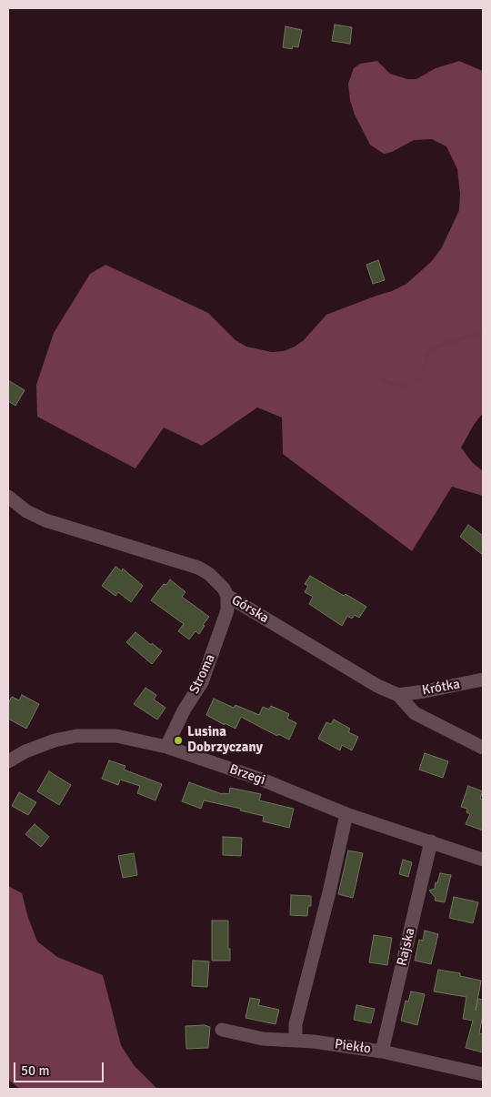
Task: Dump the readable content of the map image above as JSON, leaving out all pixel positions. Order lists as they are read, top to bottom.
{
  "streets": {
    "street": [
      "Górska",
      "Stroma",
      "Krótka",
      "Brzegi",
      "Rajska",
      "Piekło"
    ]
  },
  "crossings": [
    ["Górska", "Stroma"],
    ["Górska", "Krótka"],
    ["Stroma", "Brzegi"],
    ["Brzegi", "Rajska"],
    ["Rajska", "Piekło"]
  ],
  "places": ["Lusina Dobrzyczany"],
  "scale_bar": "50 m"
}
